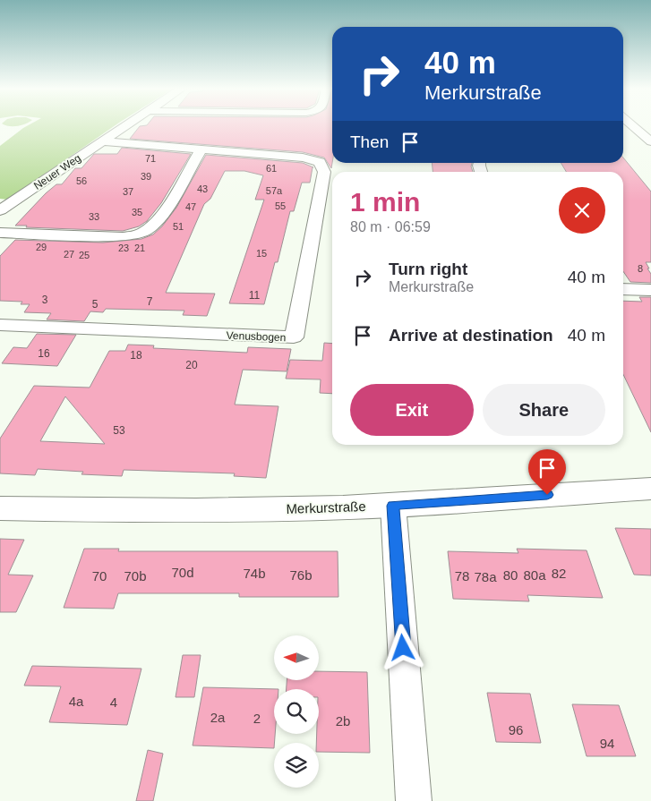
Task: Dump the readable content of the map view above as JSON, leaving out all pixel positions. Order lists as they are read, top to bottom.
{
  "streets": {
    "street": ["Neuer Weg", "Venusbogen", "Merkurstraße"]
  },
  "crossings": [
    ["Neuer Weg", "Venusbogen"]
  ],
  "house_numbers": [
    "71",
    "61",
    "39",
    "56",
    "43",
    "57a",
    "37",
    "55",
    "47",
    "35",
    "33",
    "51",
    "29",
    "23",
    "21",
    "15",
    "27",
    "25",
    "8",
    "11",
    "3",
    "7",
    "5",
    "16",
    "18",
    "20",
    "53",
    "70d",
    "74b",
    "82",
    "76b",
    "80",
    "80a",
    "70",
    "70b",
    "78",
    "78a",
    "4a",
    "4",
    "2a",
    "2",
    "2b",
    "96",
    "94"
  ],
  "north": "left",
  "page": {
    "turn": ["40 m", "Merkurstraße"],
    "then": "Then",
    "heading": ["1 min", "80 m · 06:59"],
    "list": [
      {
        "name": "Turn right",
        "note": "Merkurstraße",
        "value": "40 m"
      },
      {
        "name": "Arrive at destination",
        "value": "40 m"
      }
    ],
    "buttons": ["Exit", "Share"]
  }
}
